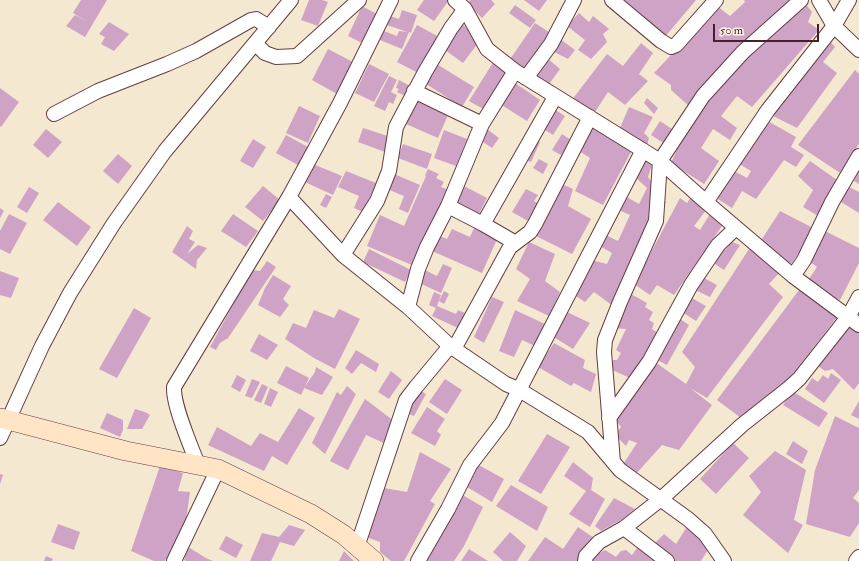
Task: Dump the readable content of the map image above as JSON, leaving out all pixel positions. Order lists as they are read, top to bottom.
{
  "scale_bar": "50 m"
}
